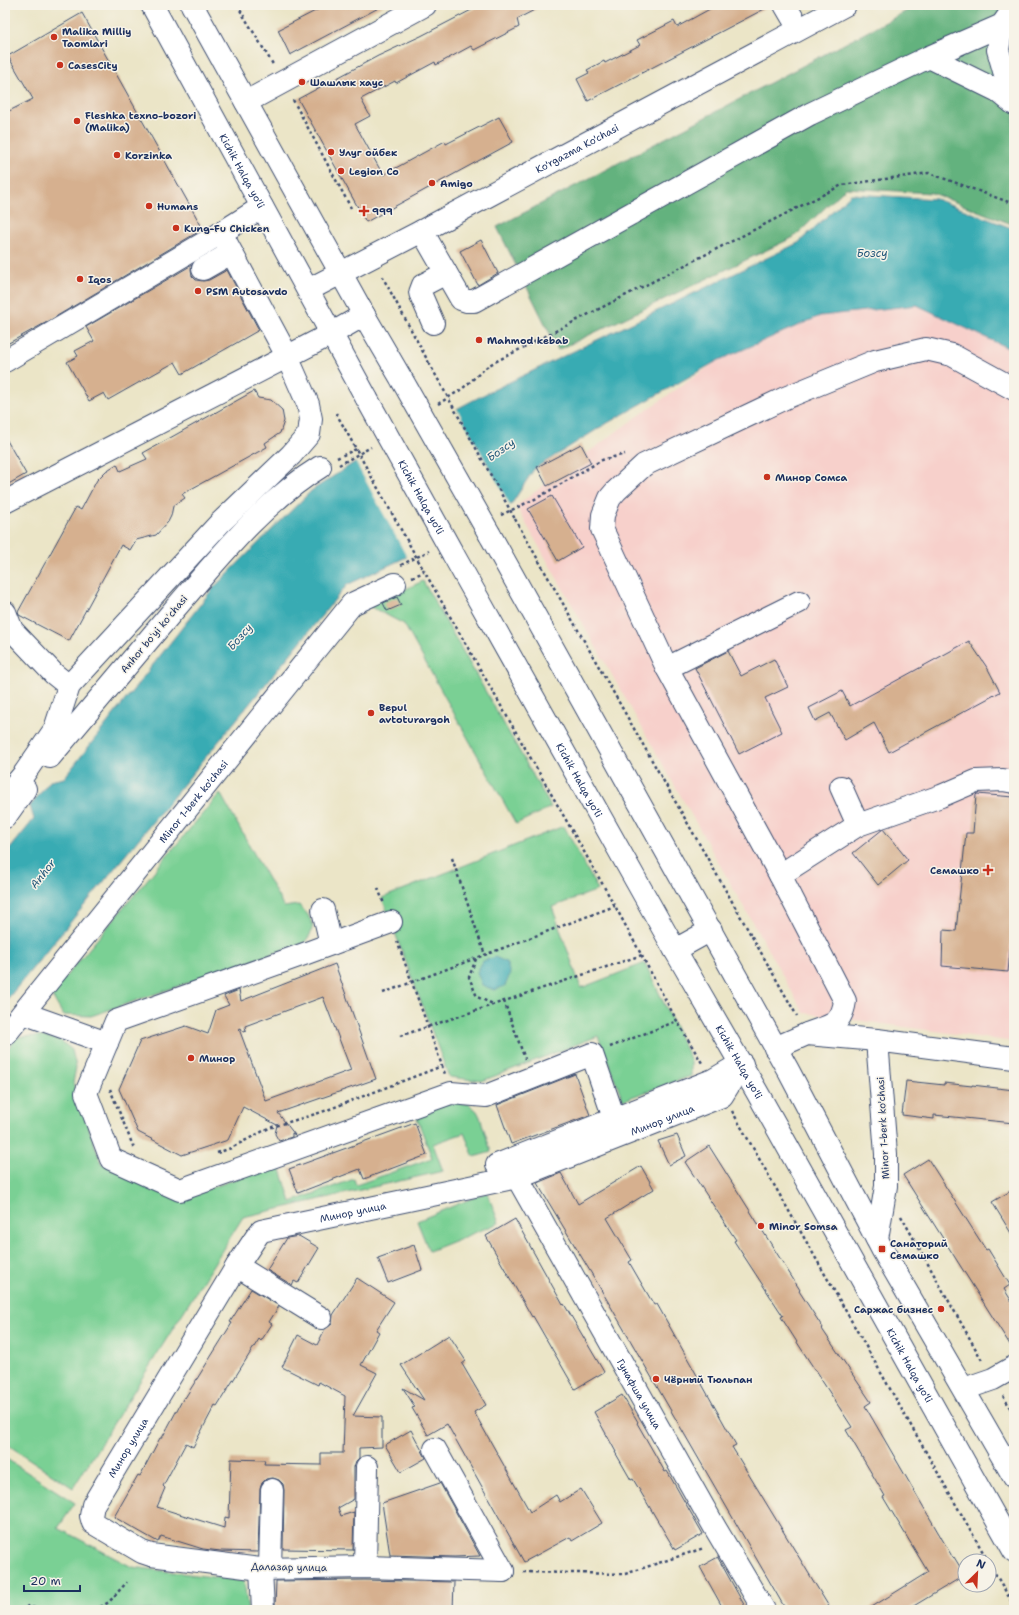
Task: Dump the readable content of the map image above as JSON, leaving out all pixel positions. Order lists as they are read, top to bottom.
{
  "streets": {
    "main road": [
      "Ko'rgazma Ko'chasi",
      "Kichik Halqa yo'li",
      "Anhor boʻyi koʻchasi",
      "Minor 1-berk ko'chasi",
      "Минор улица",
      "Гунафша улица",
      "Далазар улица"
    ]
  },
  "crossings": [
    ["Ko'rgazma Ko'chasi", "Kichik Halqa yo'li"],
    ["Kichik Halqa yo'li", "Минор улица"],
    ["Минор улица", "Гунафша улица"],
    ["Минор улица", "Далазар улица"]
  ],
  "water": ["Бозсу", "Anhor"],
  "places": {
    "other": [
      "Malika Milliy Taomlari",
      "CasesCity",
      "Шашлык хаус",
      "Fleshka texno-bozori (Malika)",
      "Улуг ойбек",
      "Korzinka",
      "Legion Co",
      "Amigo",
      "Humans",
      "Kung-Fu Chicken",
      "Iqos",
      "PSM Autosavdo",
      "Mahmod kebab",
      "Минор Сомса",
      "Bepul avtoturargoh",
      "Минор",
      "Minor Somsa",
      "Саржас бизнес",
      "Чёрный Тюльпан"
    ],
    "health": ["999", "Семашко"],
    "transit": ["Санаторий Семашко"]
  },
  "scale_bar": "20 m",
  "north": "top right"
}
